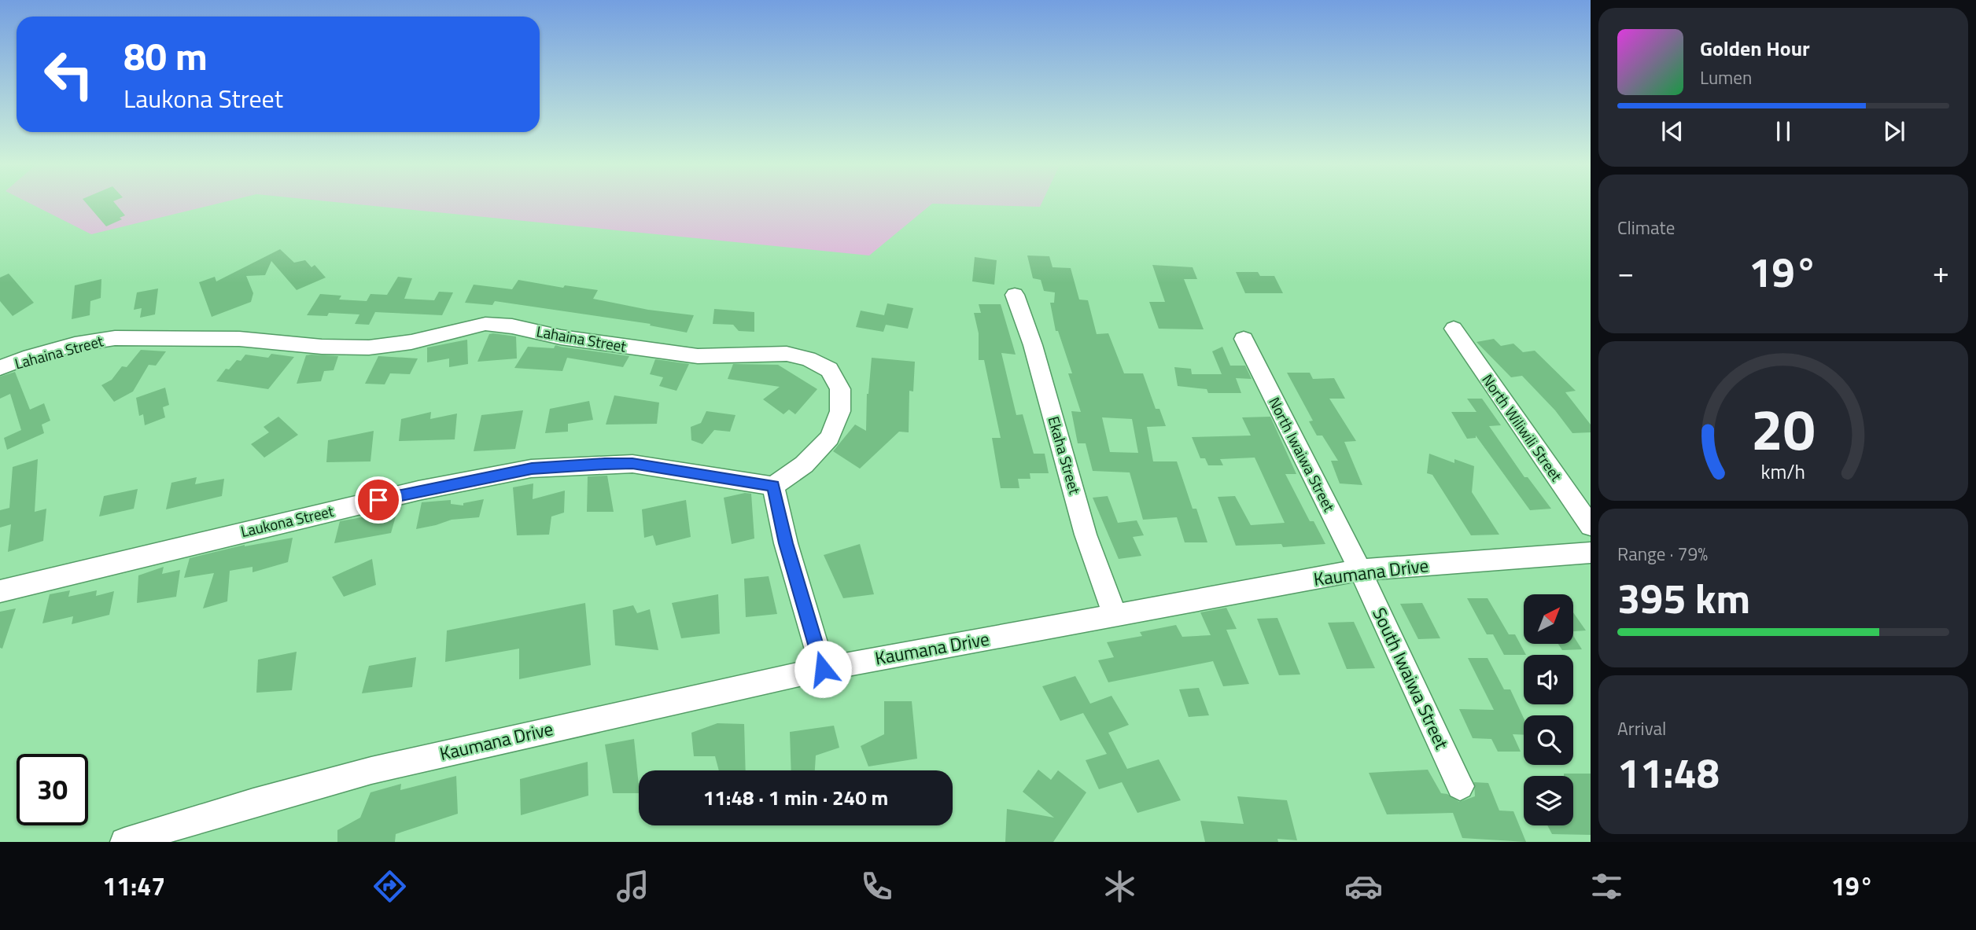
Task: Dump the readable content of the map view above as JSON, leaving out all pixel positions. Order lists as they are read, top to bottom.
{
  "streets": {
    "street": [
      "Lahaina Street",
      "North Wiliwili Street",
      "North Iwaiwa Street",
      "Ekaha Street",
      "Laukona Street",
      "Kaumana Drive",
      "South Iwaiwa Street"
    ]
  },
  "crossings": [
    ["Lahaina Street", "Laukona Street"],
    ["North Iwaiwa Street", "Kaumana Drive"],
    ["North Iwaiwa Street", "South Iwaiwa Street"],
    ["Ekaha Street", "Kaumana Drive"],
    ["Kaumana Drive", "South Iwaiwa Street"]
  ],
  "north": "top right",
  "page": {
    "turn": ["80 m", "Laukona Street"],
    "song": ["Golden Hour", "Lumen"],
    "tile": [
      "Climate",
      ["Range · 79%", "395 km"],
      ["Arrival", "11:48"]
    ],
    "heat": ["−", "19°", "+"],
    "limit": "30",
    "trip": "11:48 · 1 min · 240 m",
    "tabs": ["11:47", "19°"],
    "gauge": ["20", "km/h"]
  }
}
